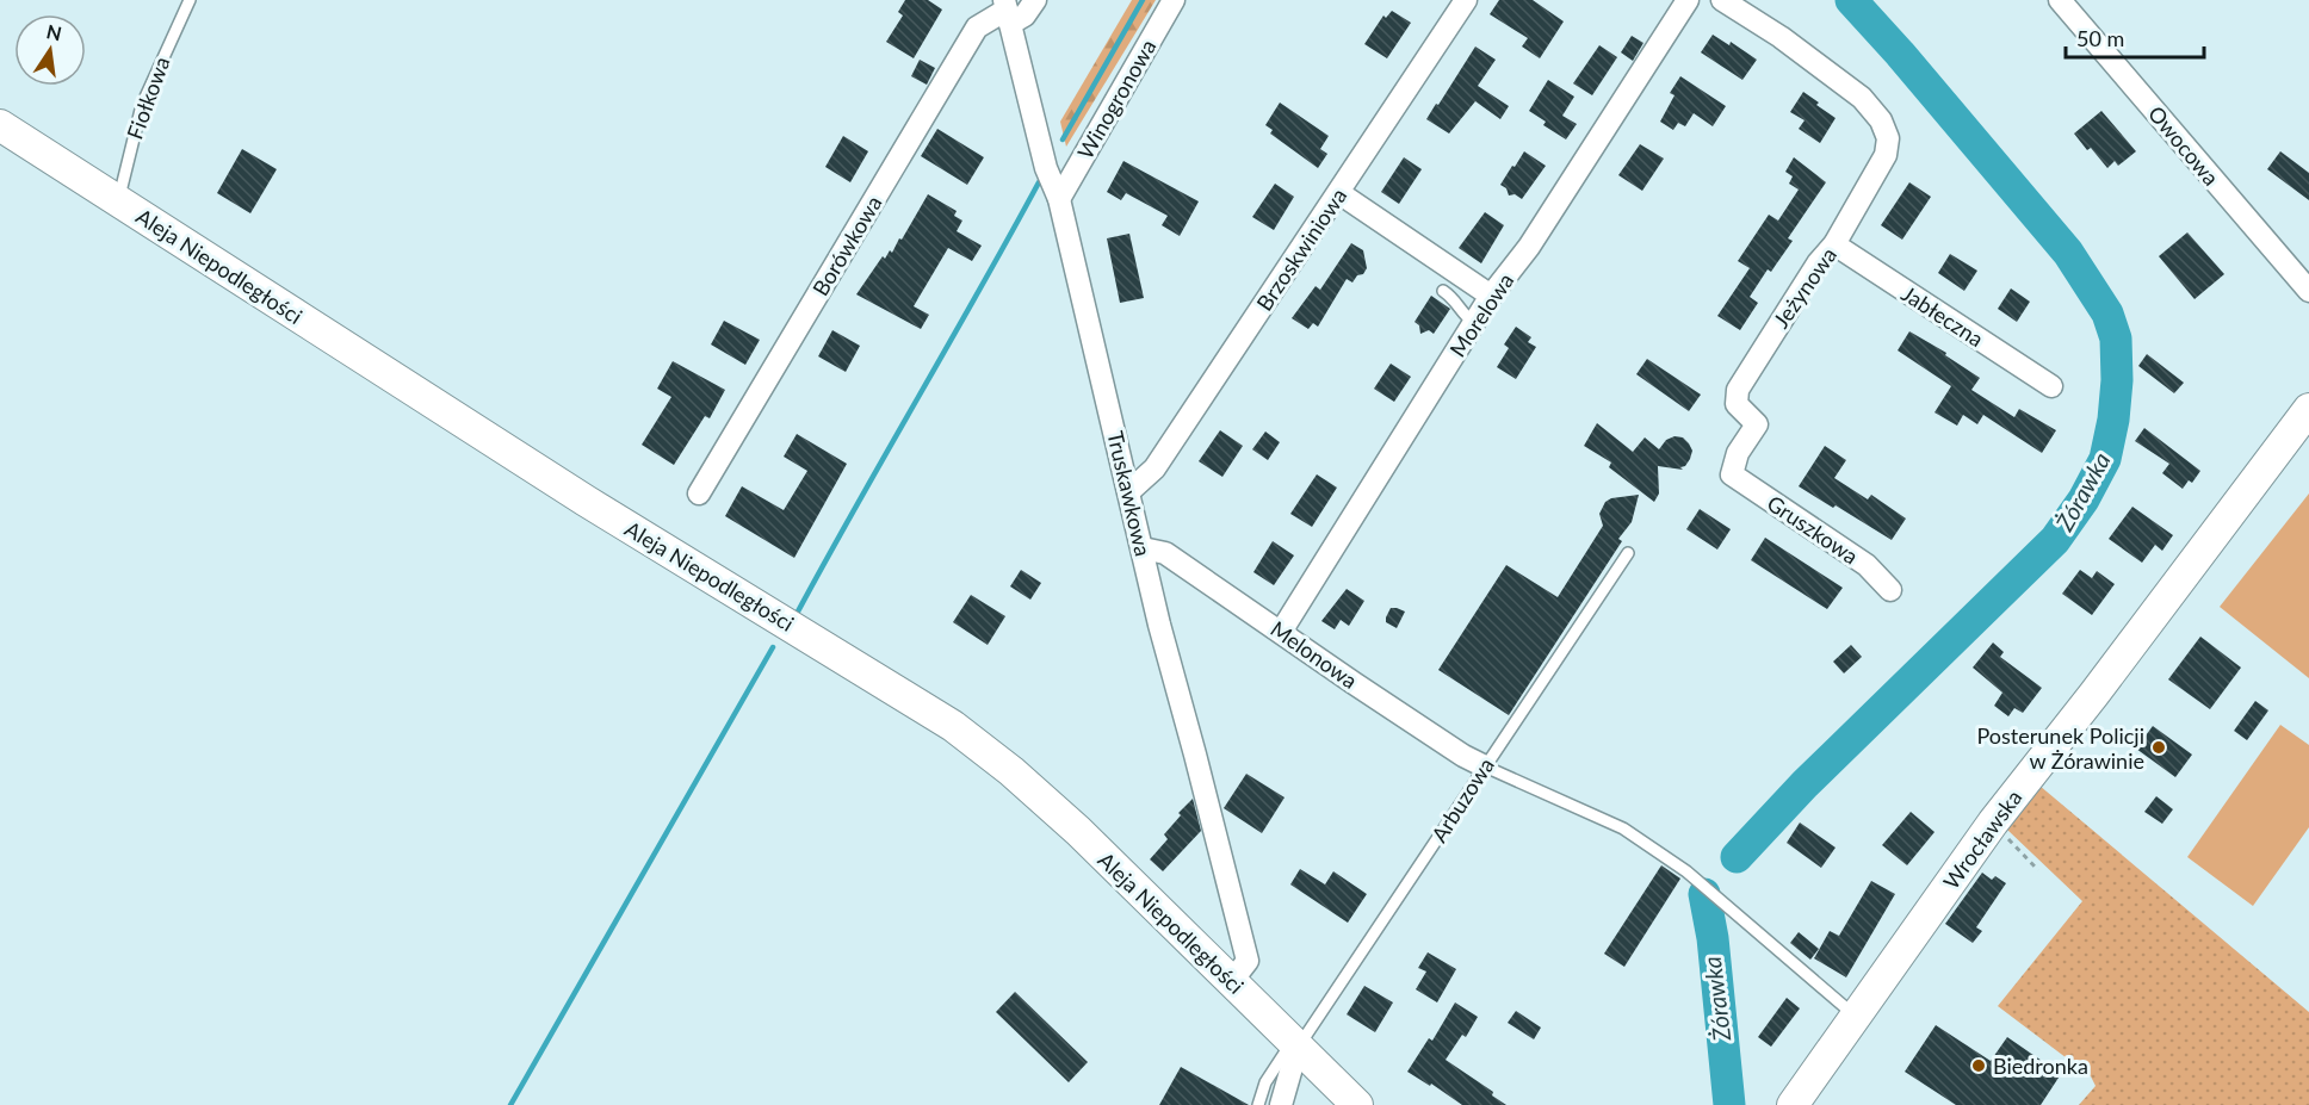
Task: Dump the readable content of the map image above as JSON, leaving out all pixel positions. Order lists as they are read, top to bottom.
{
  "streets": {
    "street": [
      "Winogronowa",
      "Owocowa",
      "Borówkowa",
      "Brzoskwiniowa",
      "Aleja Niepodległości",
      "Jeżynowa",
      "Morelowa",
      "Jabłeczna",
      "Truskawkowa",
      "Gruszkowa",
      "Melonowa",
      "Wrocławska"
    ],
    "lane": ["Fiołkowa", "Arbuzowa"]
  },
  "crossings": [
    ["Fiołkowa", "Aleja Niepodległości"],
    ["Winogronowa", "Truskawkowa"],
    ["Borówkowa", "Truskawkowa"],
    ["Brzoskwiniowa", "Truskawkowa"],
    ["Aleja Niepodległości", "Truskawkowa"],
    ["Aleja Niepodległości", "Arbuzowa"],
    ["Jeżynowa", "Jabłeczna"],
    ["Jeżynowa", "Gruszkowa"],
    ["Morelowa", "Melonowa"],
    ["Truskawkowa", "Melonowa"],
    ["Melonowa", "Arbuzowa"]
  ],
  "water": ["Żórawka"],
  "places": ["Posterunek Policji w Żórawinie", "Biedronka"],
  "scale_bar": "50 m",
  "north": "top"
}
